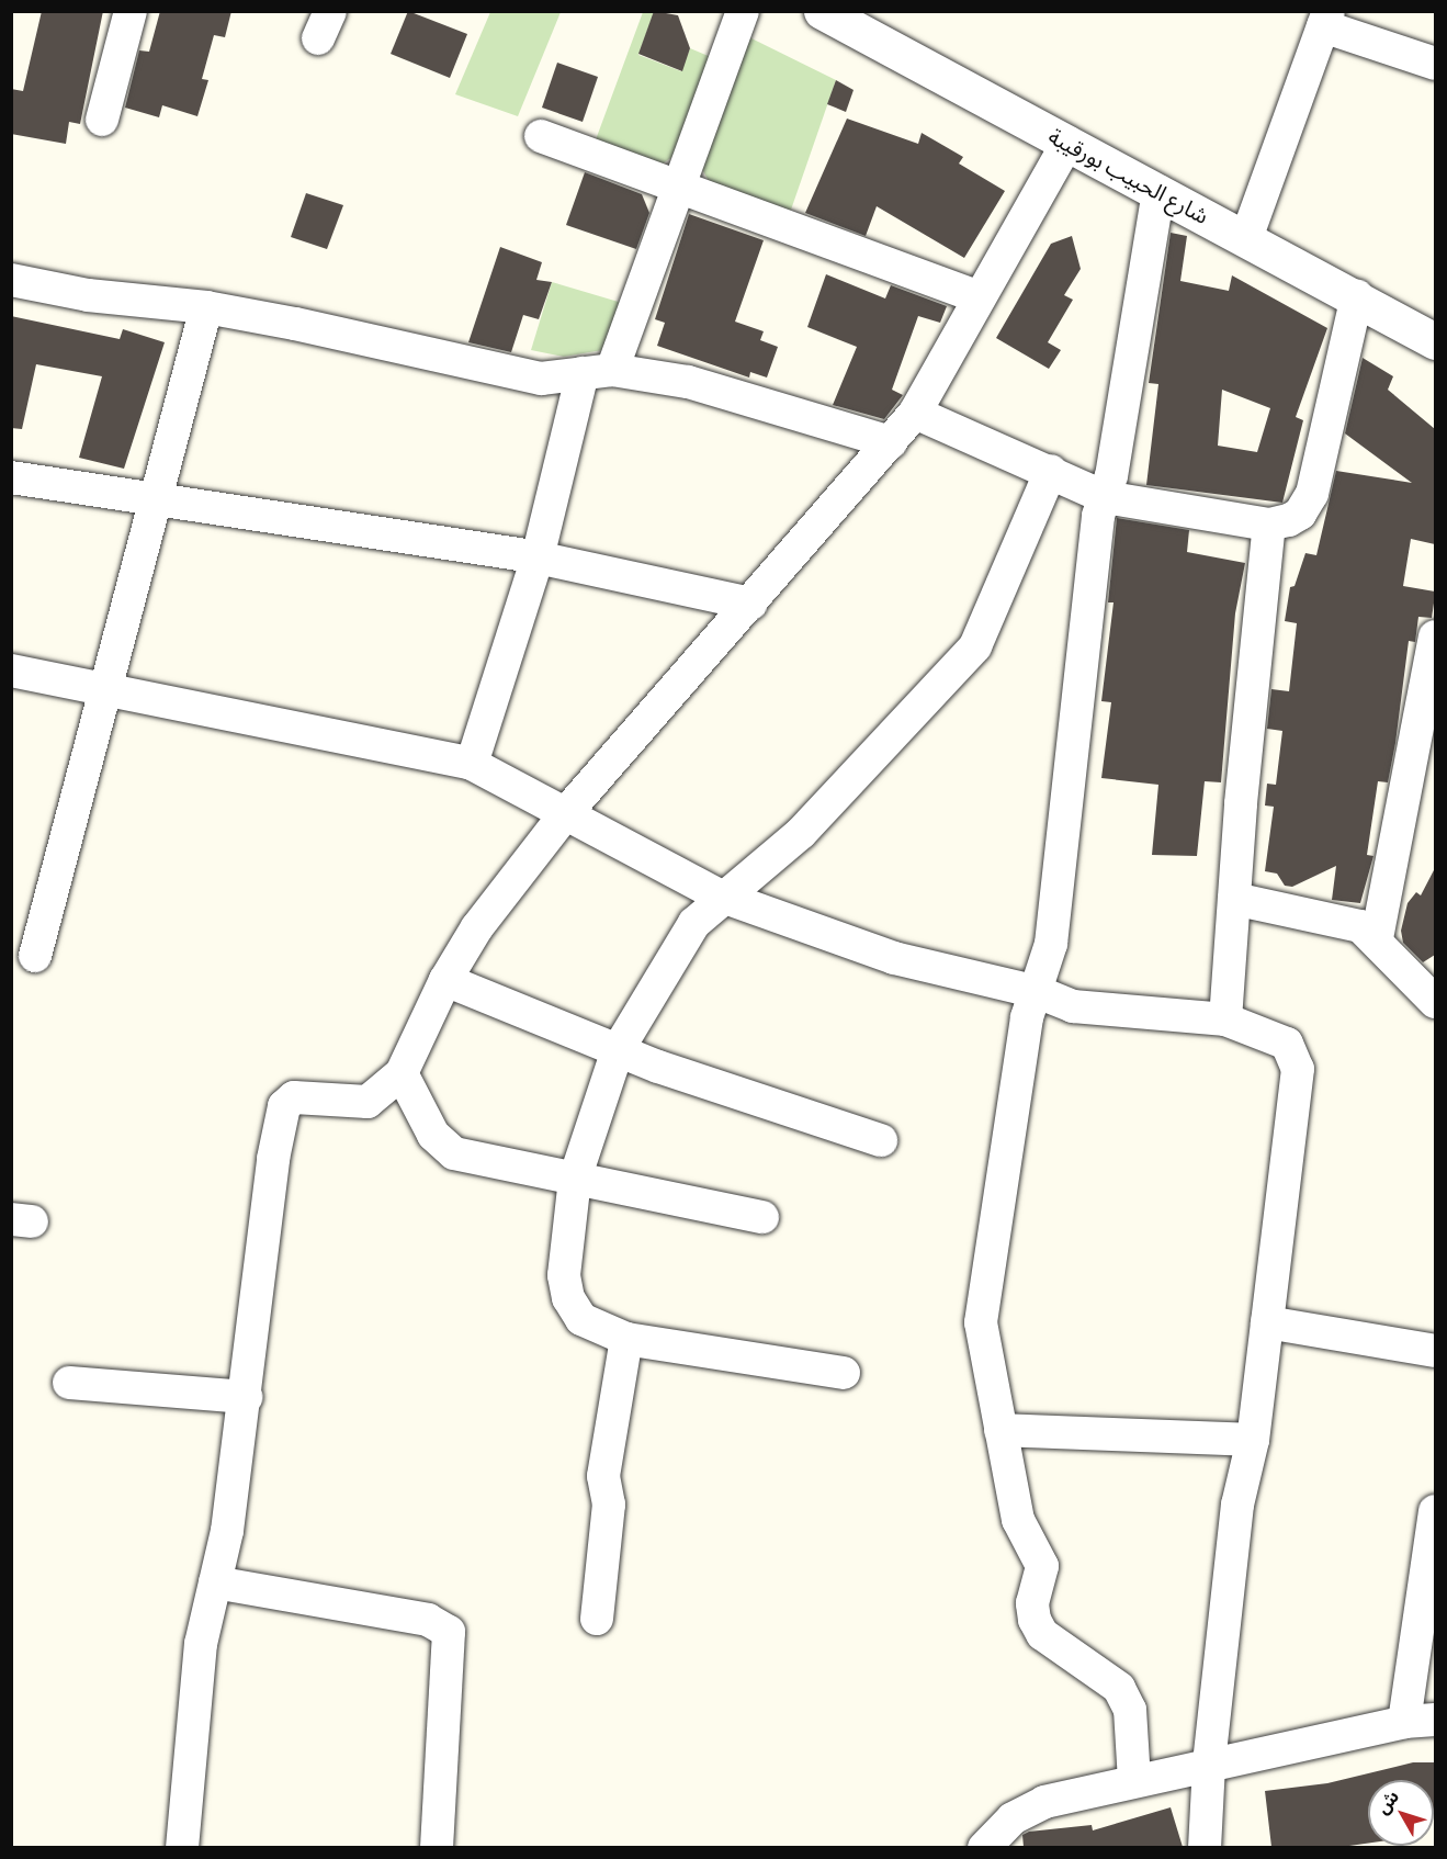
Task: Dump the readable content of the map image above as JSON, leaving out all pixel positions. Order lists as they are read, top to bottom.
{
  "streets": {
    "street": ["شارع الحبيب بورقيبة"]
  },
  "north": "top left"
}
